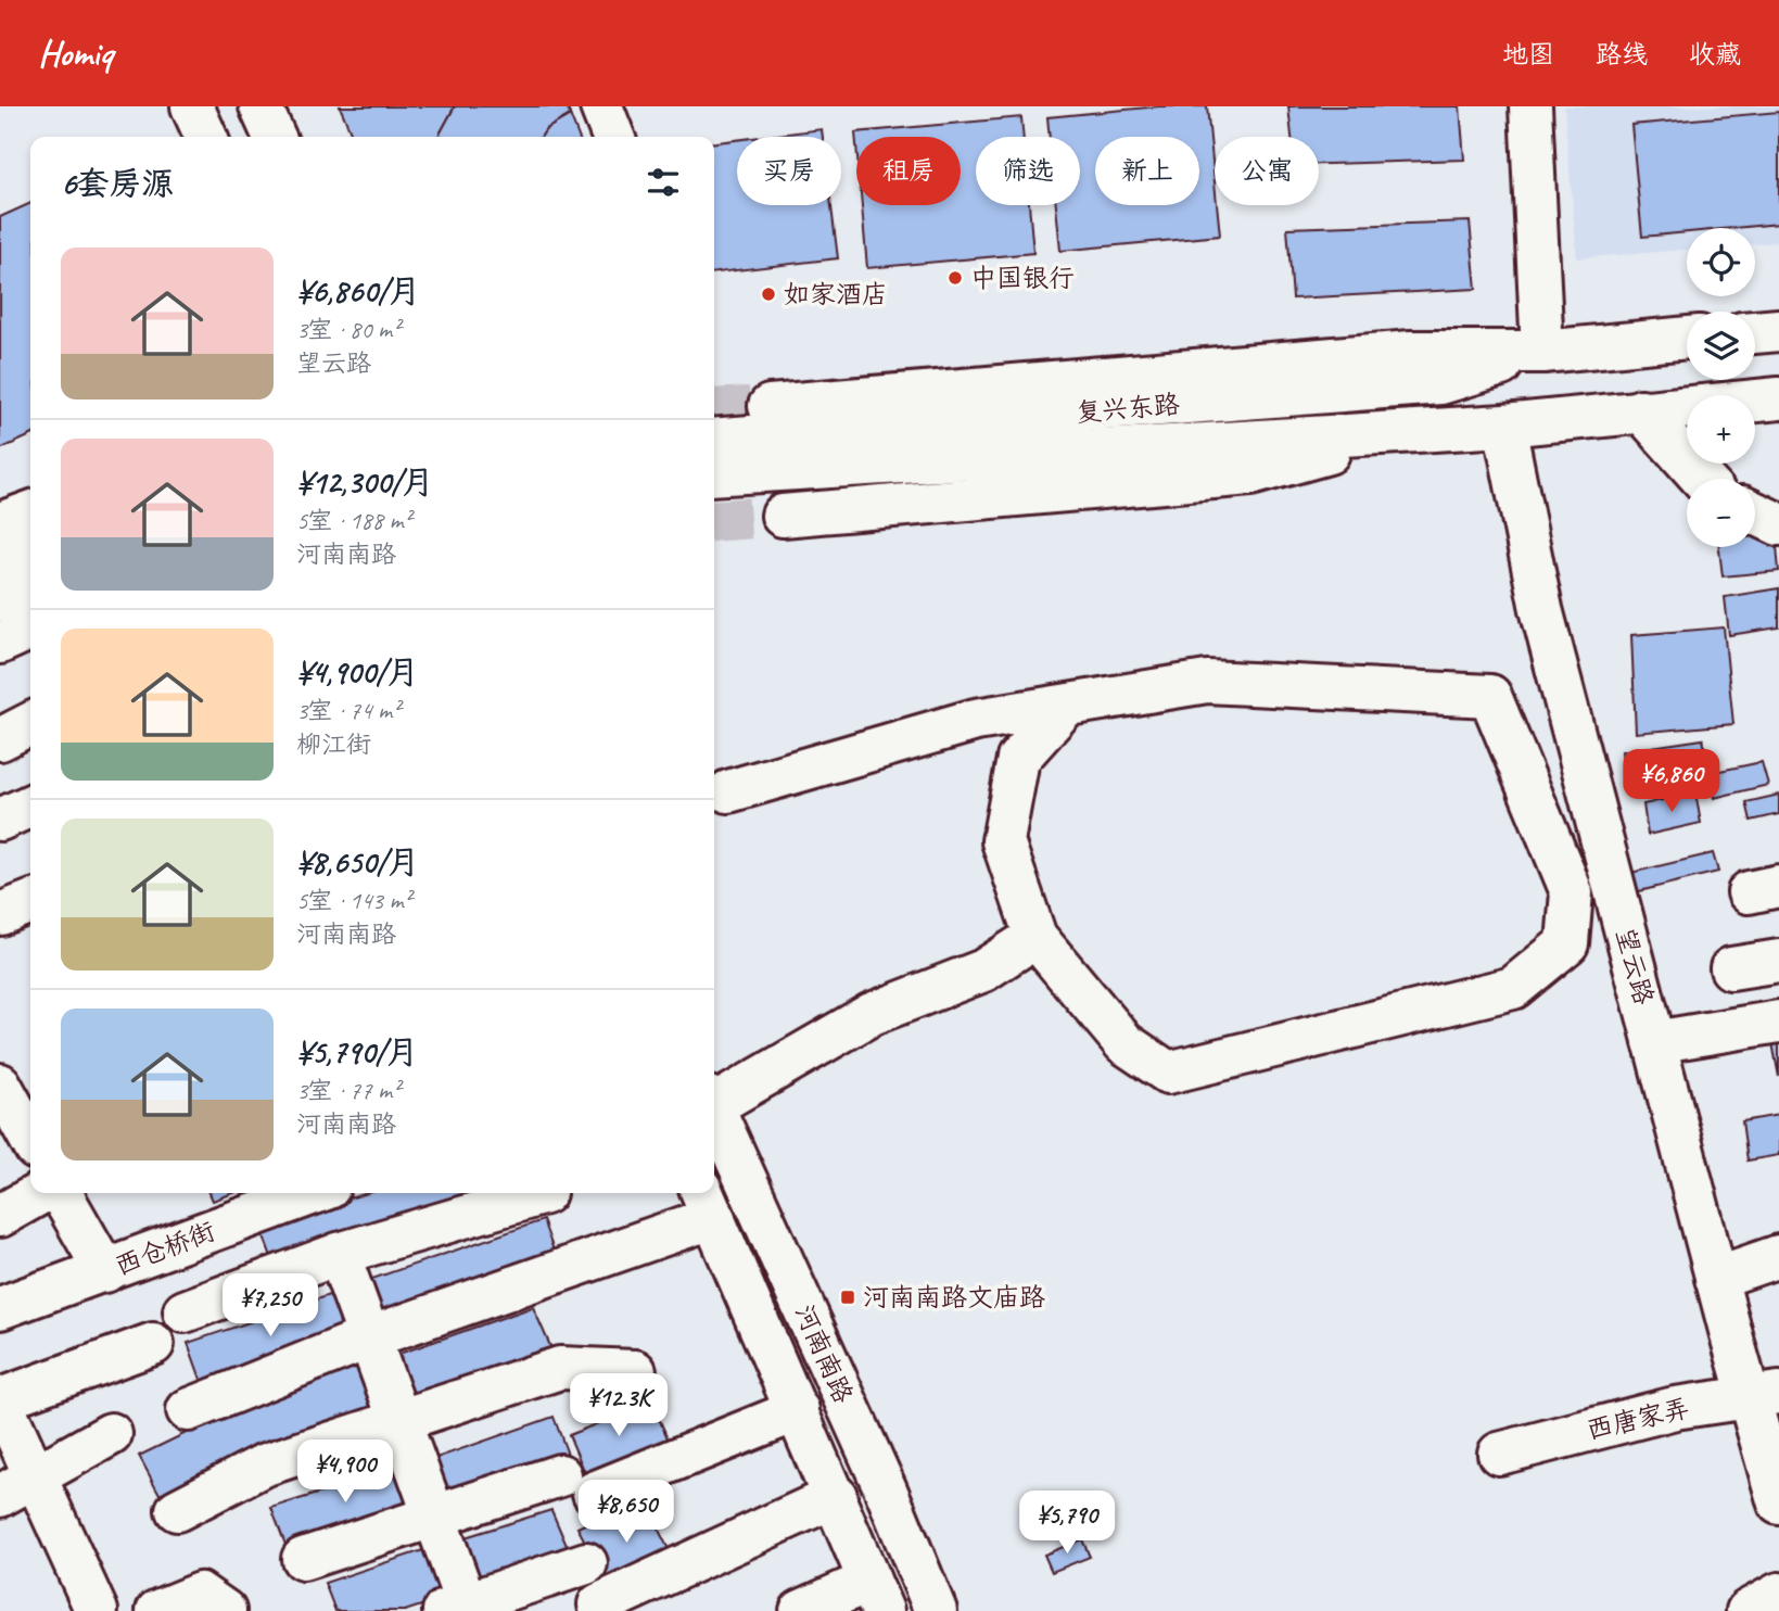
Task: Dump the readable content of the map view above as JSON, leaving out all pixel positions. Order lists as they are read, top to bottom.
{
  "streets": {
    "main road": [
      "复兴东路",
      "望云路",
      "西仓桥街",
      "河南南路",
      "西唐家弄"
    ]
  },
  "crossings": [
    ["复兴东路", "望云路"],
    ["望云路", "西唐家弄"]
  ],
  "places": {
    "other": ["中国银行", "如家酒店"],
    "transit": ["河南南路文庙路"]
  },
  "page": {
    "header": "Homiq",
    "nav": ["地图", "路线", "收藏"],
    "chip": [
      "买房",
      "租房",
      "筛选",
      "新上",
      "公寓"
    ],
    "heading": "6套房源",
    "map_buttons": ["+", "−"],
    "list": [
      {
        "name": "¥6,860/月",
        "note": "3室 · 80 m² · 望云路"
      },
      {
        "name": "¥12,300/月",
        "note": "5室 · 188 m² · 河南南路"
      },
      {
        "name": "¥4,900/月",
        "note": "3室 · 74 m² · 柳江街"
      },
      {
        "name": "¥8,650/月",
        "note": "5室 · 143 m² · 河南南路"
      },
      {
        "name": "¥5,790/月",
        "note": "3室 · 77 m² · 河南南路"
      }
    ],
    "price": [
      "¥6,860",
      "¥7,250",
      "¥12.3K",
      "¥4,900",
      "¥8,650",
      "¥5,790"
    ]
  }
}
